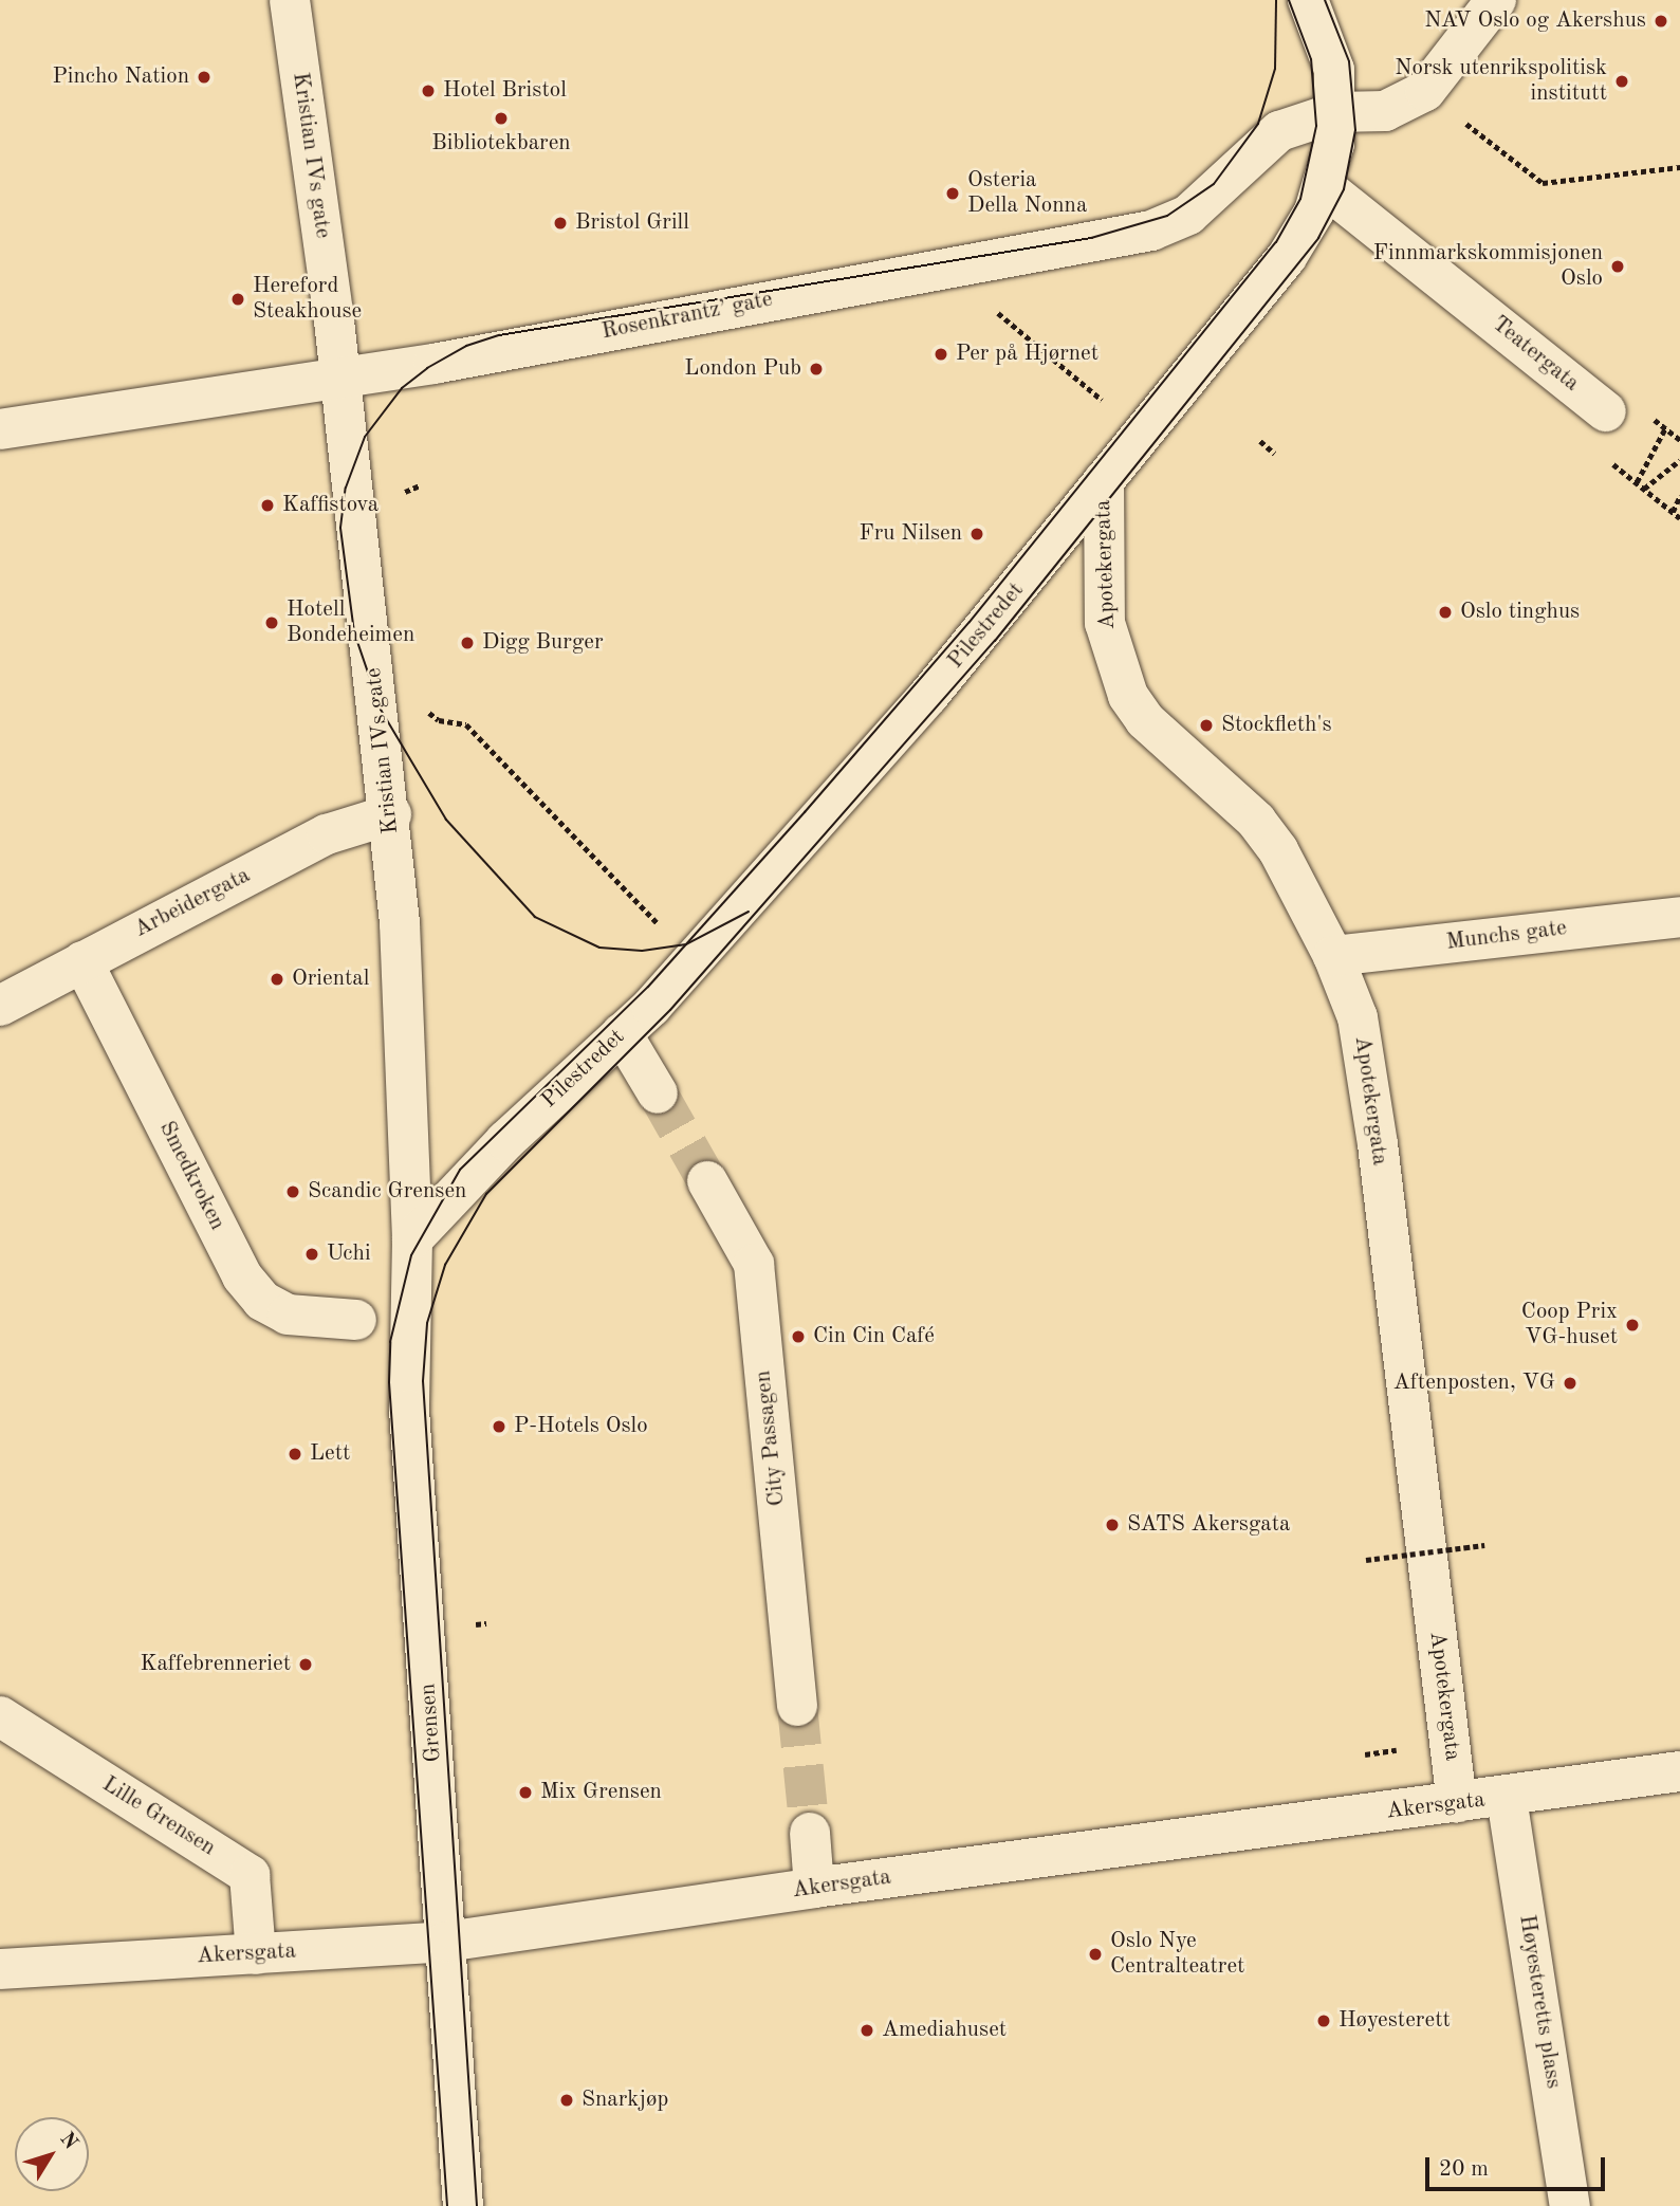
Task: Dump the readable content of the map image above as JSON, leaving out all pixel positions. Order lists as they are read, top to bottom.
{
  "streets": {
    "street": [
      "Kristian IVs gate",
      "Rosenkrantz’ gate",
      "Teatergata",
      "Apotekergata",
      "Pilestredet",
      "Arbeidergata",
      "Munchs gate",
      "Smedkroken",
      "City Passagen",
      "Grensen",
      "Akersgata",
      "Lille Grensen",
      "Høyesteretts plass"
    ]
  },
  "crossings": [
    ["Kristian IVs gate", "Rosenkrantz’ gate"],
    ["Kristian IVs gate", "Pilestredet"],
    ["Kristian IVs gate", "Arbeidergata"],
    ["Kristian IVs gate", "Grensen"],
    ["Rosenkrantz’ gate", "Pilestredet"],
    ["Teatergata", "Pilestredet"],
    ["Apotekergata", "Pilestredet"],
    ["Apotekergata", "Munchs gate"],
    ["Apotekergata", "Akersgata"],
    ["Pilestredet", "Grensen"],
    ["Arbeidergata", "Smedkroken"],
    ["Grensen", "Akersgata"],
    ["Akersgata", "Lille Grensen"],
    ["Akersgata", "Høyesteretts plass"]
  ],
  "places": [
    "NAV Oslo og Akershus",
    "Pincho Nation",
    "Norsk utenrikspolitisk institutt",
    "Hotel Bristol",
    "Bibliotekbaren",
    "Osteria Della Nonna",
    "Bristol Grill",
    "Finnmarkskommisjonen Oslo",
    "Hereford Steakhouse",
    "Per på Hjørnet",
    "London Pub",
    "Kaffistova",
    "Fru Nilsen",
    "Oslo tinghus",
    "Hotell Bondeheimen",
    "Digg Burger",
    "Stockfleth's",
    "Oriental",
    "Scandic Grensen",
    "Uchi",
    "Coop Prix VG-huset",
    "Cin Cin Café",
    "Aftenposten, VG",
    "P-Hotels Oslo",
    "Lett",
    "SATS Akersgata",
    "Kaffebrenneriet",
    "Mix Grensen",
    "Oslo Nye Centralteatret",
    "Høyesterett",
    "Amediahuset",
    "Snarkjøp"
  ],
  "scale_bar": "20 m",
  "north": "top right"
}
